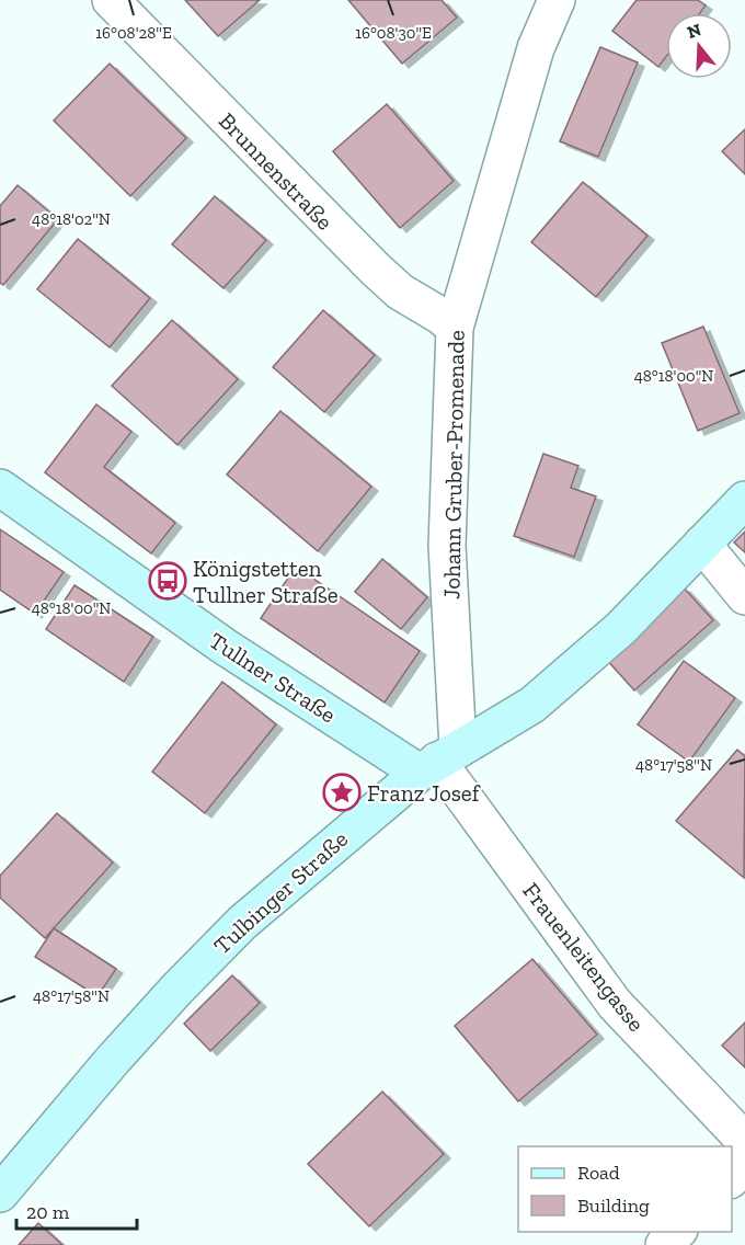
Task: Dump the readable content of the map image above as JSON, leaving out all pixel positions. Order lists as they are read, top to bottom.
{
  "streets": {
    "main road": ["Tullner Straße", "Tulbinger Straße"],
    "street": ["Brunnenstraße", "Johann Gruber-Promenade", "Frauenleitengasse"]
  },
  "crossings": [
    ["Brunnenstraße", "Johann Gruber-Promenade"],
    ["Johann Gruber-Promenade", "Tullner Straße"],
    ["Johann Gruber-Promenade", "Tulbinger Straße"],
    ["Johann Gruber-Promenade", "Frauenleitengasse"],
    ["Tullner Straße", "Tulbinger Straße"],
    ["Tullner Straße", "Frauenleitengasse"],
    ["Tulbinger Straße", "Frauenleitengasse"]
  ],
  "places": {
    "bus stop": ["Königstetten Tullner Straße"],
    "place": ["Franz Josef"]
  },
  "legend": ["Road", "Building"],
  "scale_bar": "20 m",
  "north": "top",
  "coordinates": [
    "16°08'28\"E",
    "16°08'30\"E",
    "48°18'02\"N",
    "48°18'00\"N",
    "48°17'58\"N"
  ]
}
